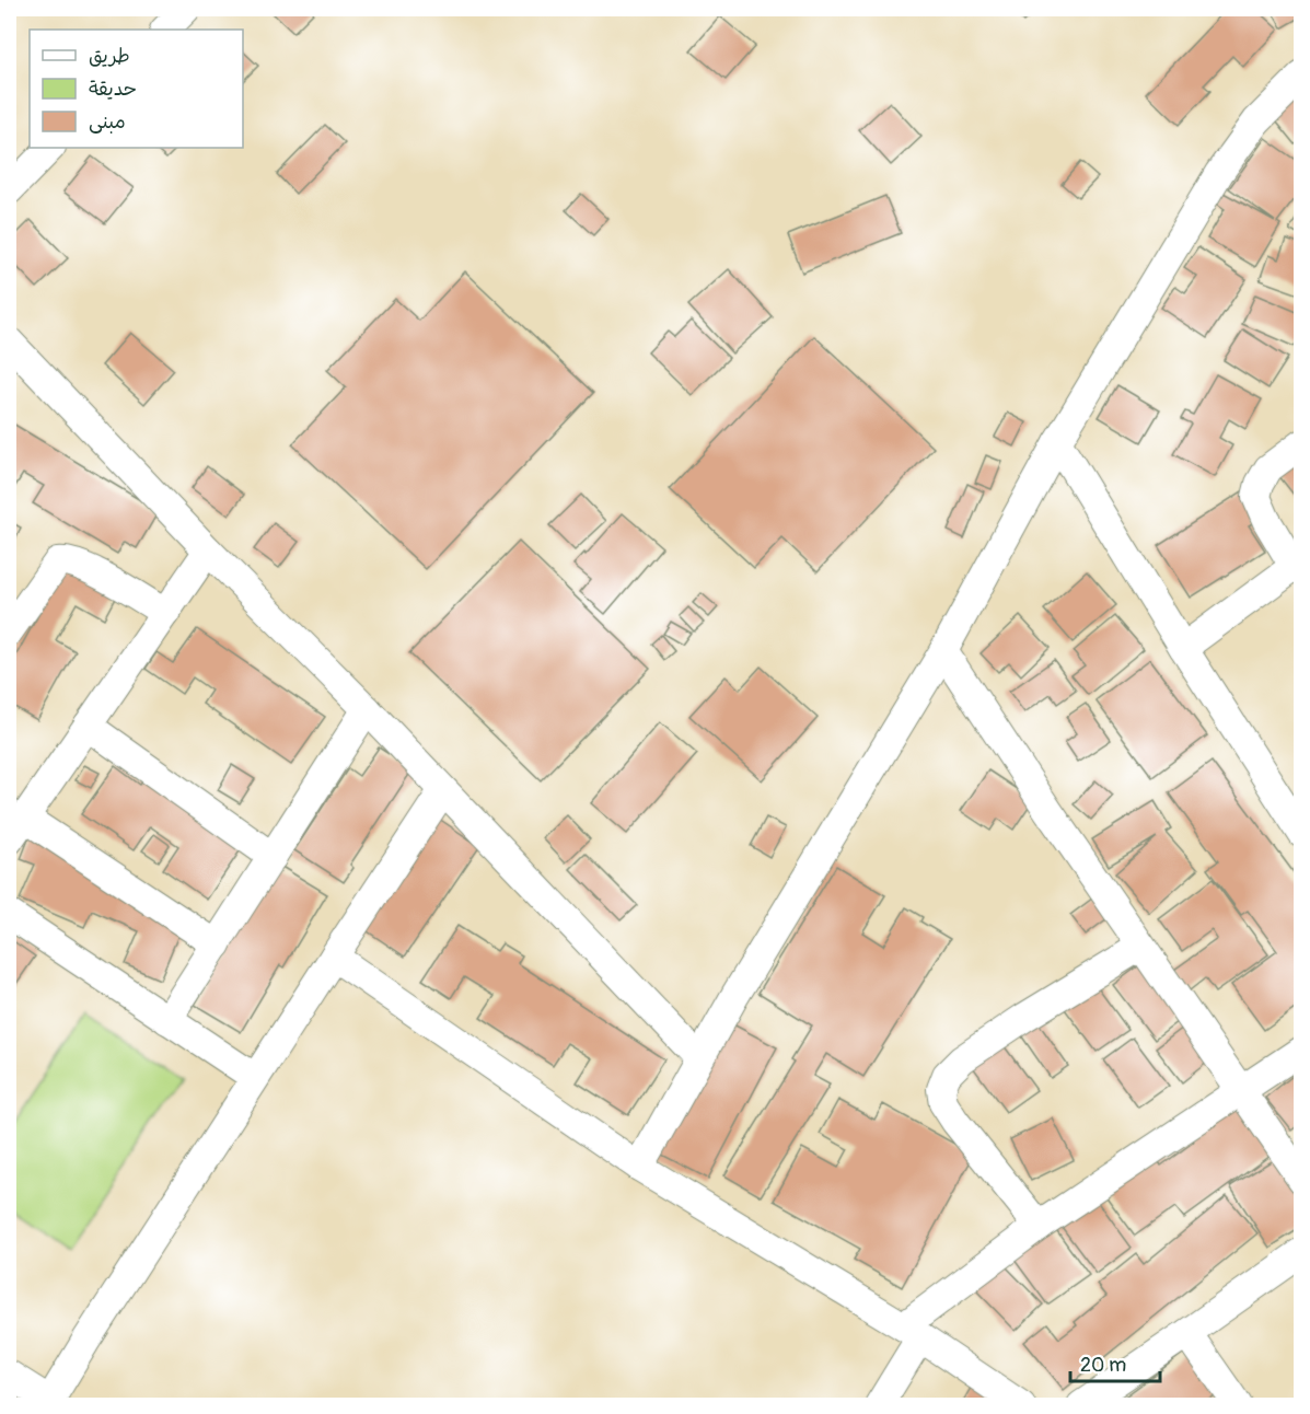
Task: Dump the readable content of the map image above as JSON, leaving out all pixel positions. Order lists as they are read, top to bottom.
{
  "legend": ["طريق", "حديقة", "مبنى"],
  "scale_bar": "20 m"
}
